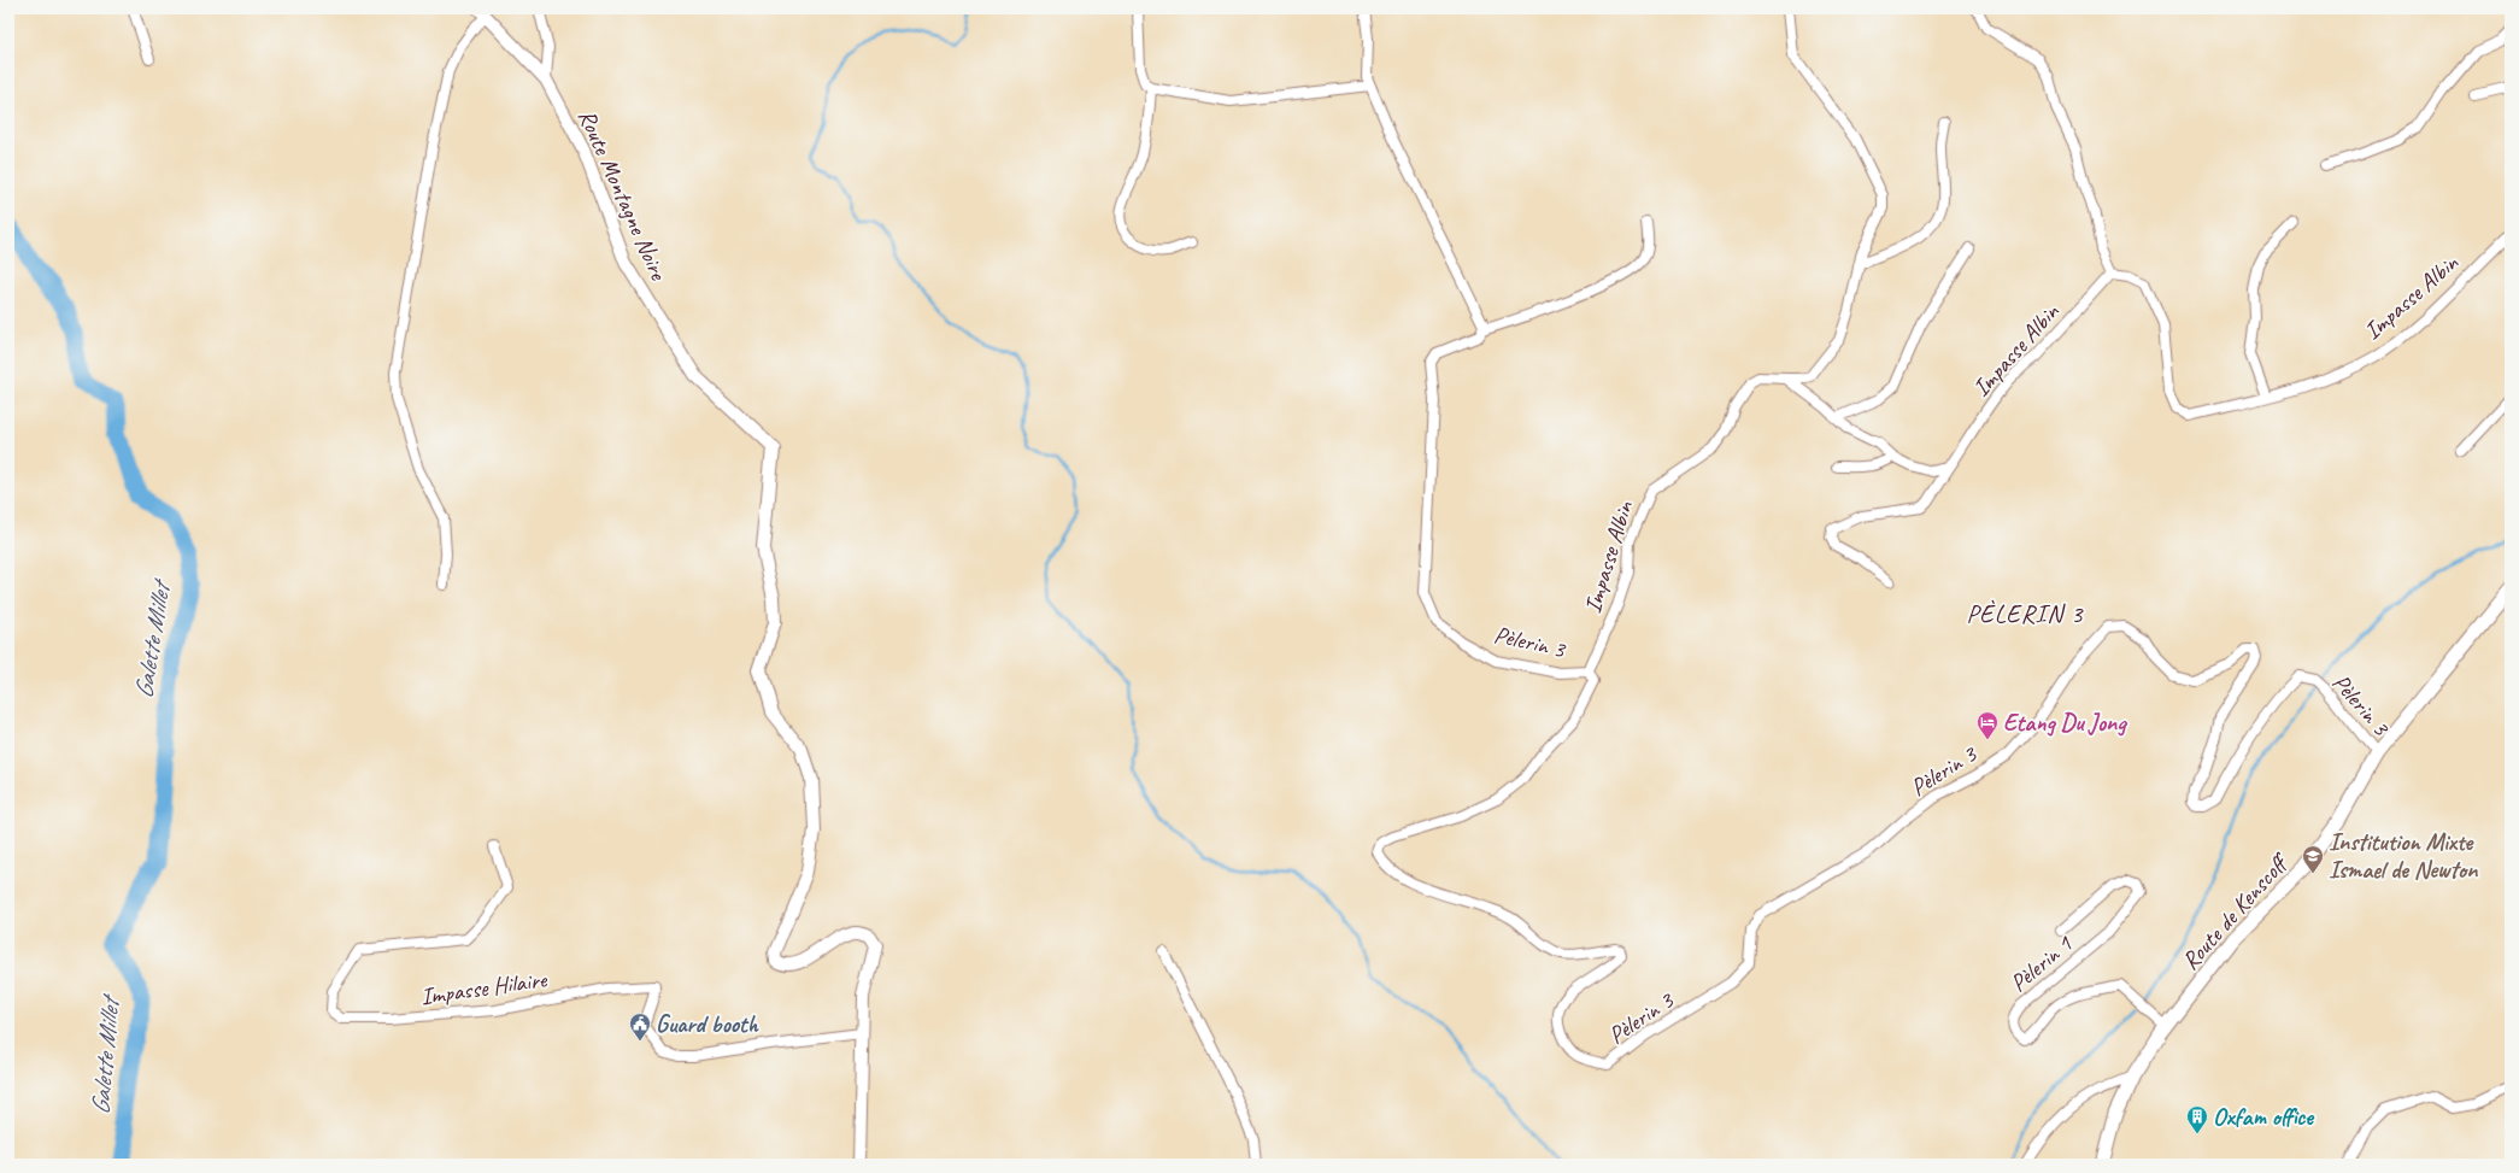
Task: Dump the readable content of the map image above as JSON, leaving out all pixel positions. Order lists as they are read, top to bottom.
{
  "streets": {
    "main road": ["Route de Kenscoff"],
    "street": [
      "Route Montagne Noire",
      "Impasse Albin",
      "Pèlerin 3",
      "Pèlerin 1",
      "Impasse Hilaire"
    ]
  },
  "crossings": [
    ["Route Montagne Noire", "Impasse Hilaire"],
    ["Impasse Albin", "Pèlerin 3"],
    ["Pèlerin 3", "Route de Kenscoff"],
    ["Route de Kenscoff", "Pèlerin 1"]
  ],
  "districts": ["PÈLERIN 3"],
  "water": ["Galette Millet"],
  "places": {
    "hotel": ["Etang Du Jong"],
    "school or university": ["Institution Mixte Ismael de Newton"],
    "public building": ["Guard booth"],
    "building": ["Oxfam office"]
  }
}
